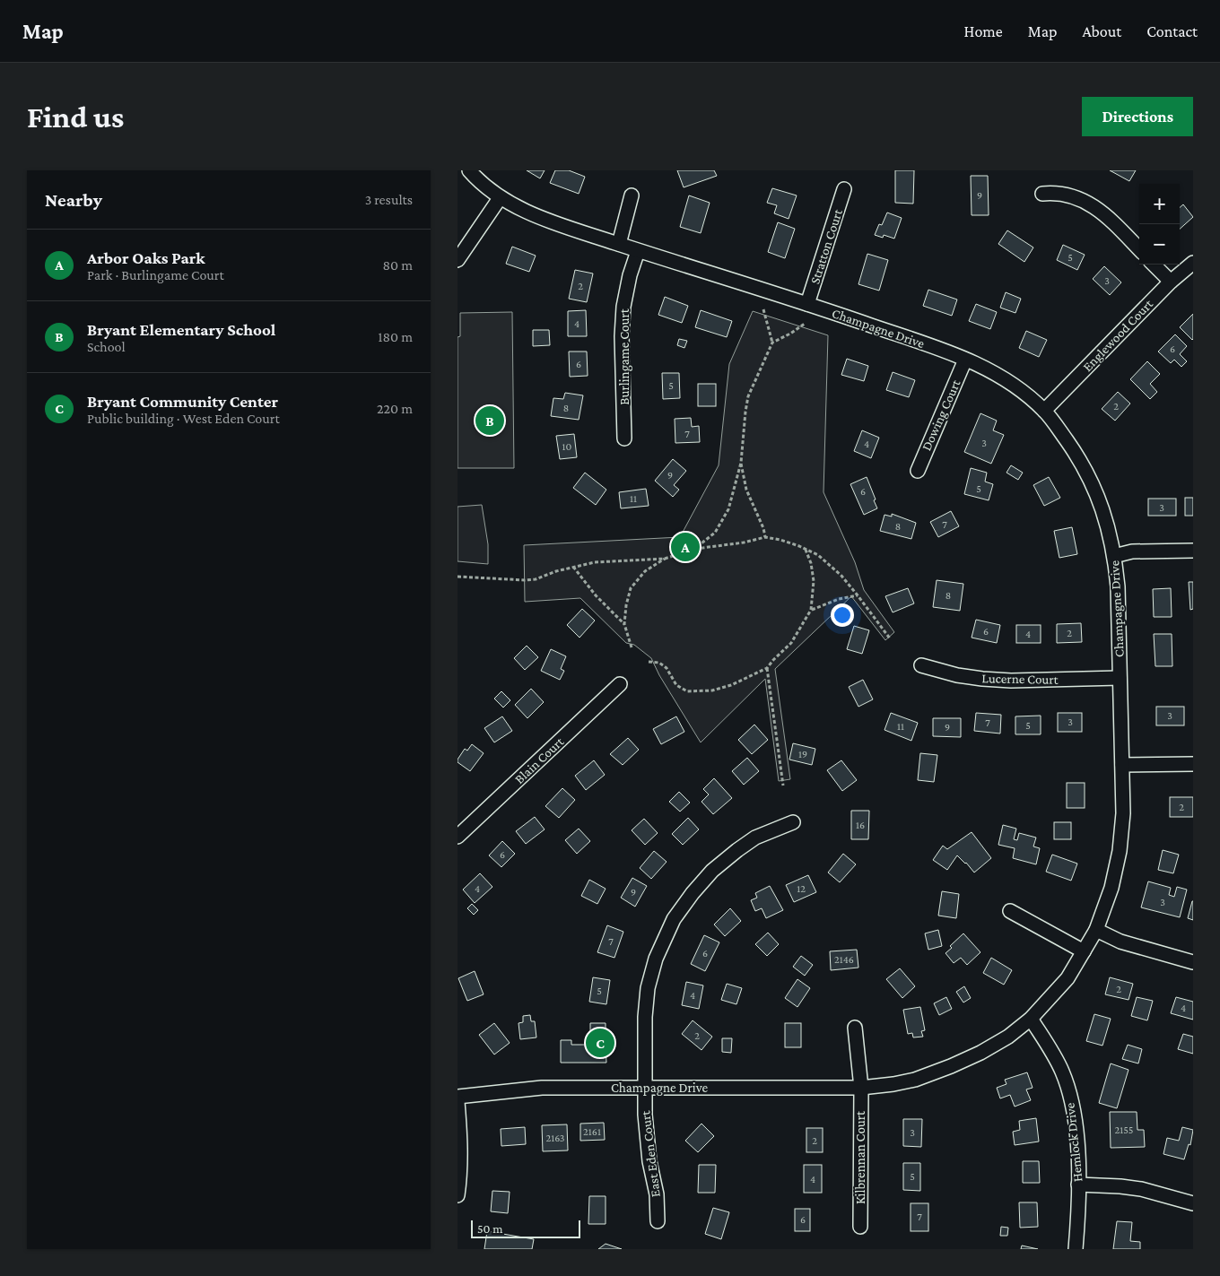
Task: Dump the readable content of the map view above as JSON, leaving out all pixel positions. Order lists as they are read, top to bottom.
{
  "streets": {
    "street": [
      "Stratton Court",
      "Champagne Drive",
      "Englewood Court",
      "Burlingame Court",
      "Dowing Court",
      "Lucerne Court",
      "Blain Court",
      "Hemlock Drive",
      "East Eden Court",
      "Kilbrennan Court"
    ]
  },
  "crossings": [
    ["Stratton Court", "Champagne Drive"],
    ["Champagne Drive", "Englewood Court"],
    ["Champagne Drive", "Burlingame Court"],
    ["Champagne Drive", "Dowing Court"],
    ["Champagne Drive", "Lucerne Court"],
    ["Champagne Drive", "Hemlock Drive"],
    ["Champagne Drive", "East Eden Court"],
    ["Champagne Drive", "Kilbrennan Court"]
  ],
  "house_numbers": [
    "9",
    "5",
    "3",
    "2",
    "4",
    "6",
    "6",
    "5",
    "2",
    "8",
    "7",
    "3",
    "4",
    "10",
    "9",
    "5",
    "6",
    "11",
    "3",
    "7",
    "8",
    "8",
    "6",
    "2",
    "4",
    "3",
    "3",
    "7",
    "5",
    "11",
    "9",
    "19",
    "2",
    "16",
    "6",
    "4",
    "12",
    "9",
    "3",
    "7",
    "6",
    "2146",
    "2",
    "5",
    "4",
    "4",
    "2",
    "2155",
    "2161",
    "3",
    "2163",
    "2",
    "5",
    "4",
    "7",
    "6"
  ],
  "scale_bar": "50 m",
  "page": {
    "header": "Map",
    "nav": [
      "Home",
      "Map",
      "About",
      "Contact"
    ],
    "buttons": "Directions",
    "title": "Find us",
    "heading": ["Nearby", "3 results"],
    "map_buttons": ["+", "−"],
    "list": [
      {
        "mark": "A",
        "name": "Arbor Oaks Park",
        "note": "Park · Burlingame Court",
        "value": "80 m"
      },
      {
        "mark": "B",
        "name": "Bryant Elementary School",
        "note": "School",
        "value": "180 m"
      },
      {
        "mark": "C",
        "name": "Bryant Community Center",
        "note": "Public building · West Eden Court",
        "value": "220 m"
      }
    ],
    "pins": ["B", "A", "C"],
    "scale": "50 m"
  }
}
